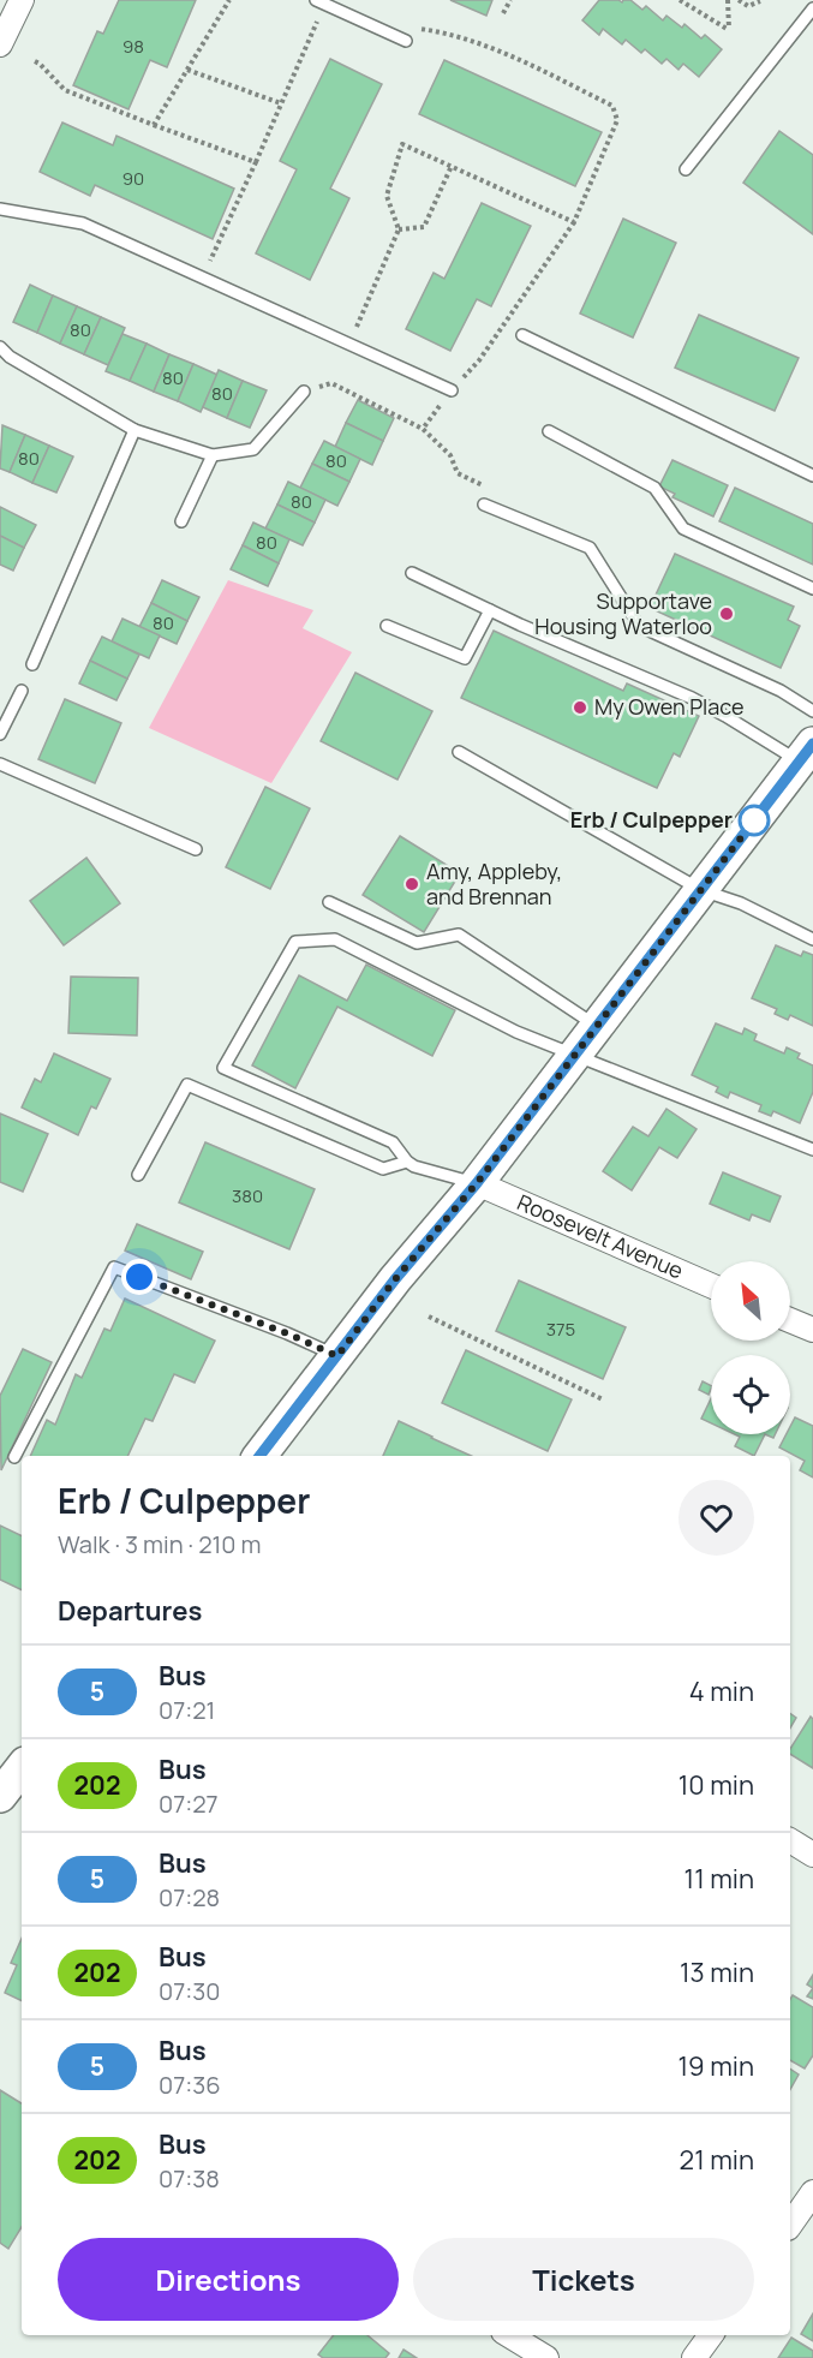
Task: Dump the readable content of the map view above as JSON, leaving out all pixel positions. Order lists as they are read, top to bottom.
{
  "streets": {
    "street": ["Roosevelt Avenue"]
  },
  "places": [
    "Supportave Housing Waterloo",
    "My Owen Place",
    "Erb / Culpepper",
    "Amy, Appleby, and Brennan"
  ],
  "lines": ["bus line 5"],
  "house_numbers": [
    "98",
    "90",
    "80",
    "80",
    "80",
    "80",
    "80",
    "80",
    "80",
    "80",
    "380",
    "375"
  ],
  "north": "top left",
  "page": {
    "heading": [
      ["Erb / Culpepper", "Walk · 3 min · 210 m"],
      "Departures"
    ],
    "list": [
      {
        "mark": "5",
        "name": "Bus",
        "note": "07:21",
        "value": "4 min"
      },
      {
        "mark": "202",
        "name": "Bus",
        "note": "07:27",
        "value": "10 min"
      },
      {
        "mark": "5",
        "name": "Bus",
        "note": "07:28",
        "value": "11 min"
      },
      {
        "mark": "202",
        "name": "Bus",
        "note": "07:30",
        "value": "13 min"
      },
      {
        "mark": "5",
        "name": "Bus",
        "note": "07:36",
        "value": "19 min"
      },
      {
        "mark": "202",
        "name": "Bus",
        "note": "07:38",
        "value": "21 min"
      }
    ],
    "buttons": ["Directions", "Tickets"]
  }
}
